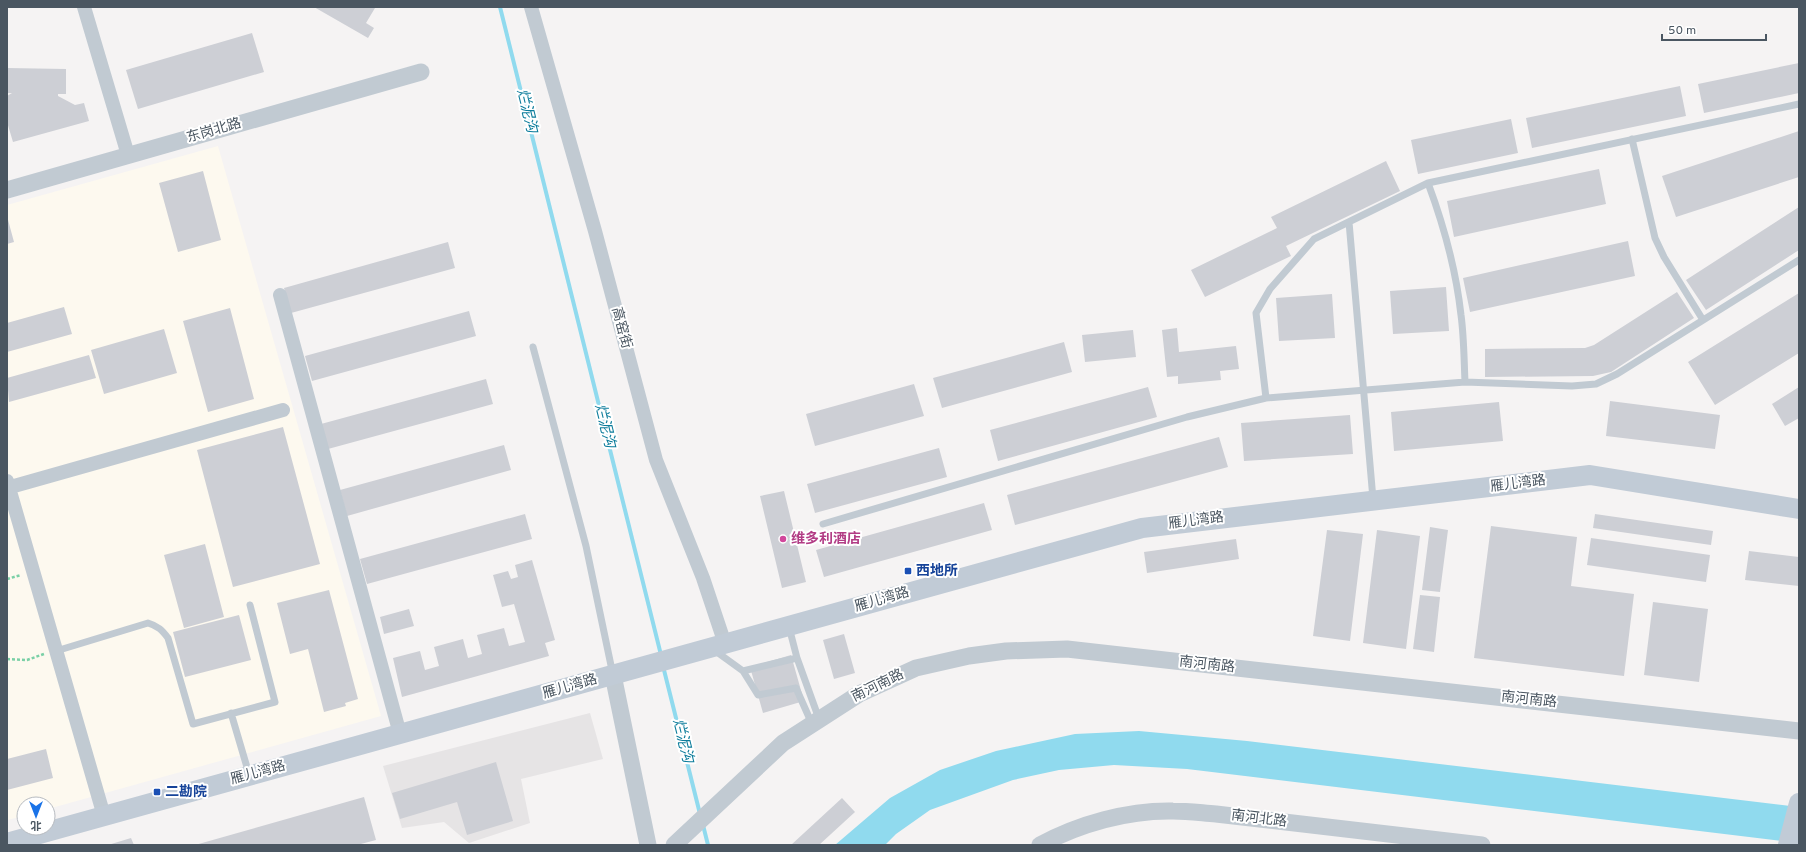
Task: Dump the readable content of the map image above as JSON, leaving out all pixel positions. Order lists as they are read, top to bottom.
{
  "streets": {
    "main road": ["雁儿湾路"],
    "street": [
      "东岗北路",
      "高窑街",
      "南河南路",
      "南河北路"
    ]
  },
  "crossings": [
    ["高窑街", "雁儿湾路"]
  ],
  "water": ["烂泥沟"],
  "places": {
    "other": ["维多利酒店"],
    "transit": ["西地所", "二勘院"]
  },
  "scale_bar": "50 m",
  "north": "bottom"
}
